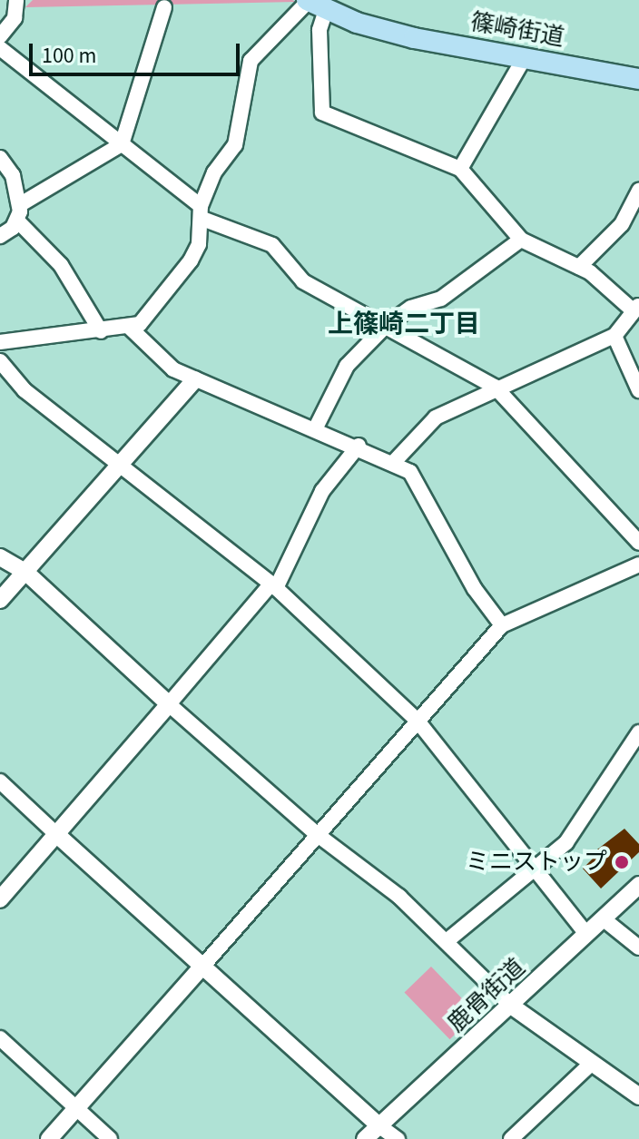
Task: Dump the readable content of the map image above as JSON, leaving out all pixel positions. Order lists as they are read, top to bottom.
{
  "streets": {
    "main road": ["篠崎街道"],
    "street": ["鹿骨街道"]
  },
  "districts": ["上篠崎二丁目"],
  "places": ["ミニストップ"],
  "scale_bar": "100 m"
}
